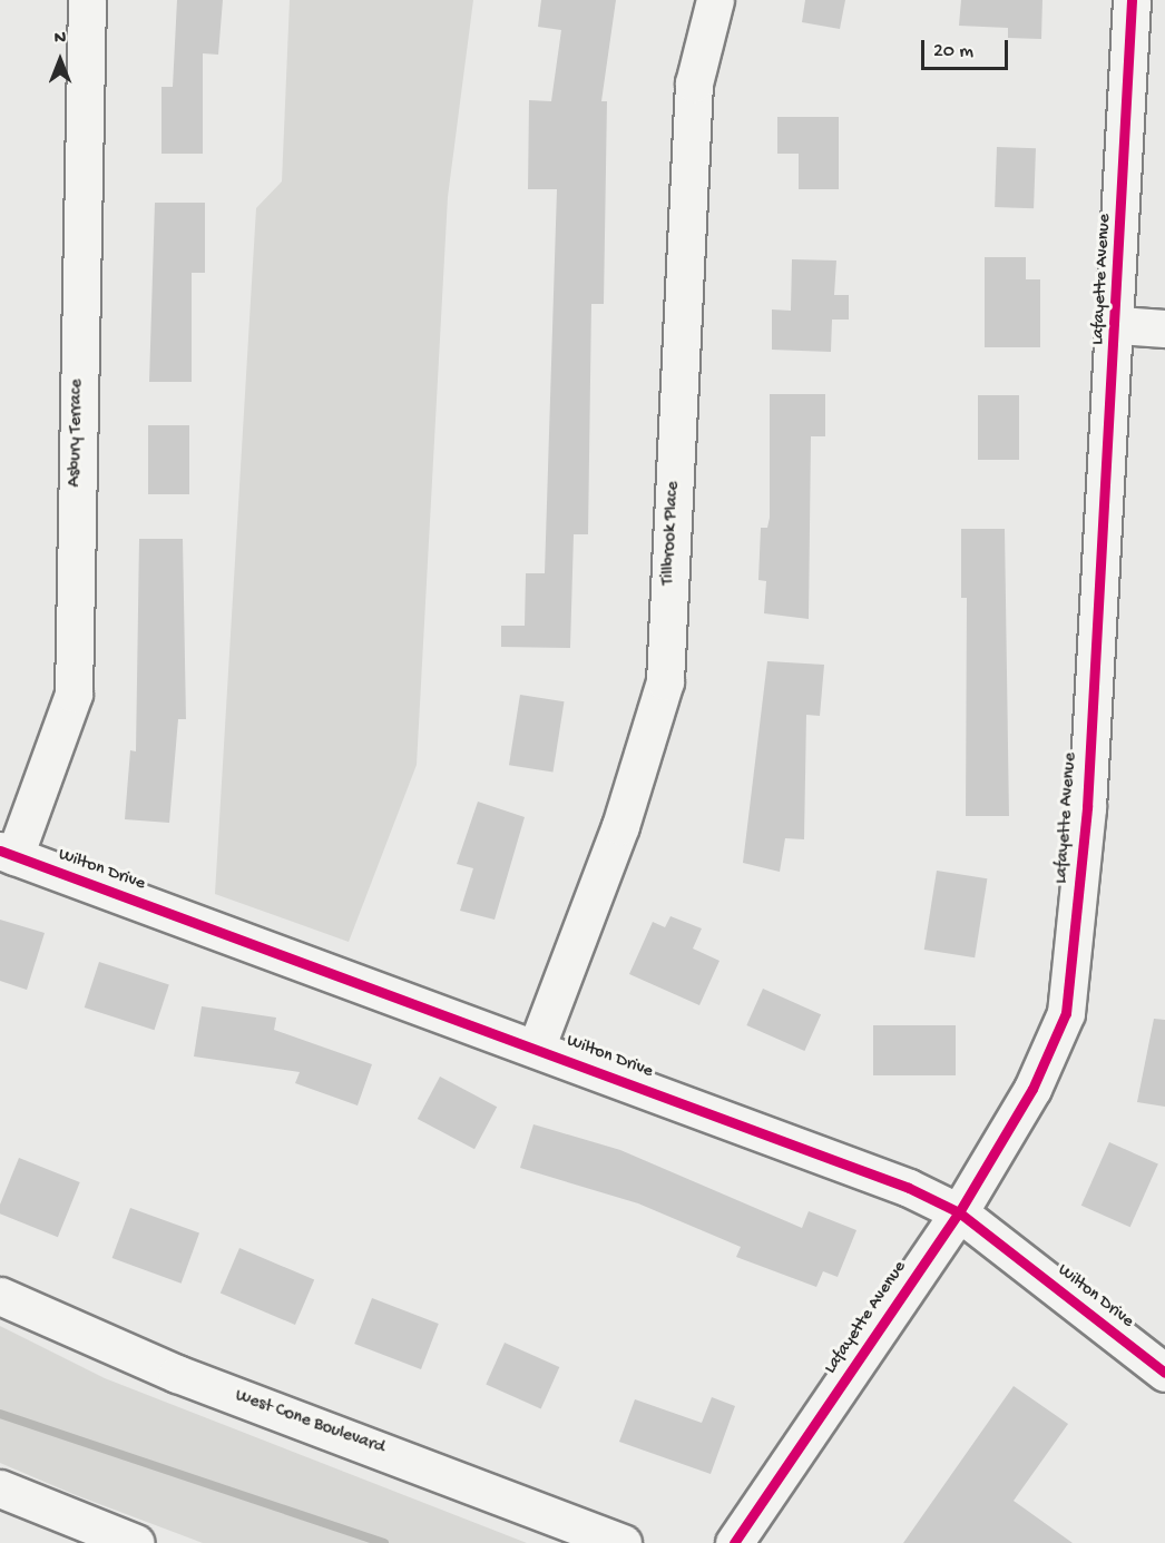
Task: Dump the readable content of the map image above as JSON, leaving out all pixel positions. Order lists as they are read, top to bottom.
{
  "streets": {
    "street": [
      "Lafayette Avenue",
      "Asbury Terrace",
      "Tillbrook Place",
      "Wilton Drive",
      "West Cone Boulevard"
    ]
  },
  "crossings": [
    ["Lafayette Avenue", "Wilton Drive"],
    ["Asbury Terrace", "Wilton Drive"],
    ["Tillbrook Place", "Wilton Drive"]
  ],
  "scale_bar": "20 m",
  "north": "top"
}
